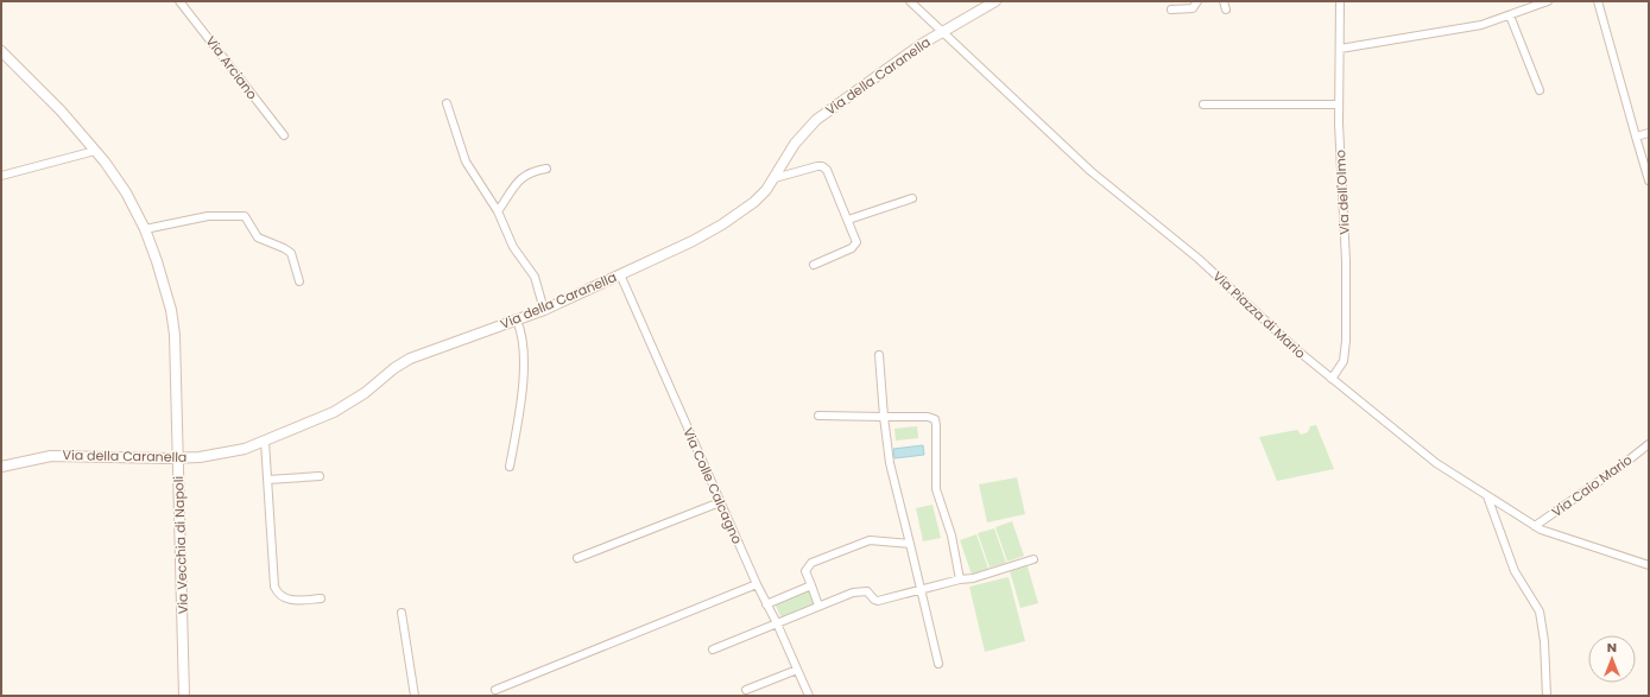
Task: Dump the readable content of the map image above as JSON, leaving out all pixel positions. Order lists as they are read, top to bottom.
{
  "streets": {
    "main road": ["Via della Caranella", "Via Vecchia di Napoli"],
    "street": [
      "Via Arciano",
      "Via dell'Olmo",
      "Via Piazza di Mario",
      "Via Colle Calcagno",
      "Via Caio Mario"
    ]
  },
  "crossings": [
    ["Via della Caranella", "Via Piazza di Mario"],
    ["Via della Caranella", "Via Colle Calcagno"],
    ["Via della Caranella", "Via Vecchia di Napoli"],
    ["Via dell'Olmo", "Via Piazza di Mario"],
    ["Via Piazza di Mario", "Via Caio Mario"]
  ],
  "north": "top"
}
